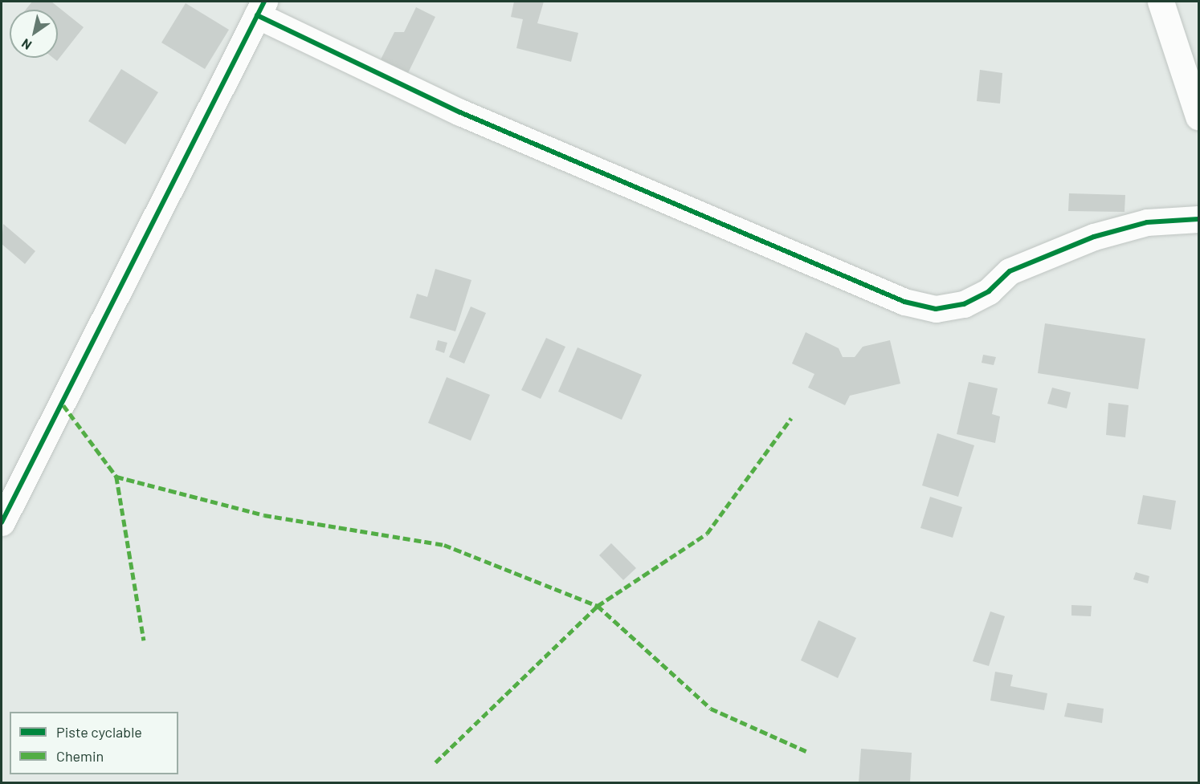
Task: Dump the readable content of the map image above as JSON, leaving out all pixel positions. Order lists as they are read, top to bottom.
{
  "legend": ["Piste cyclable", "Chemin"],
  "north": "bottom left"
}
